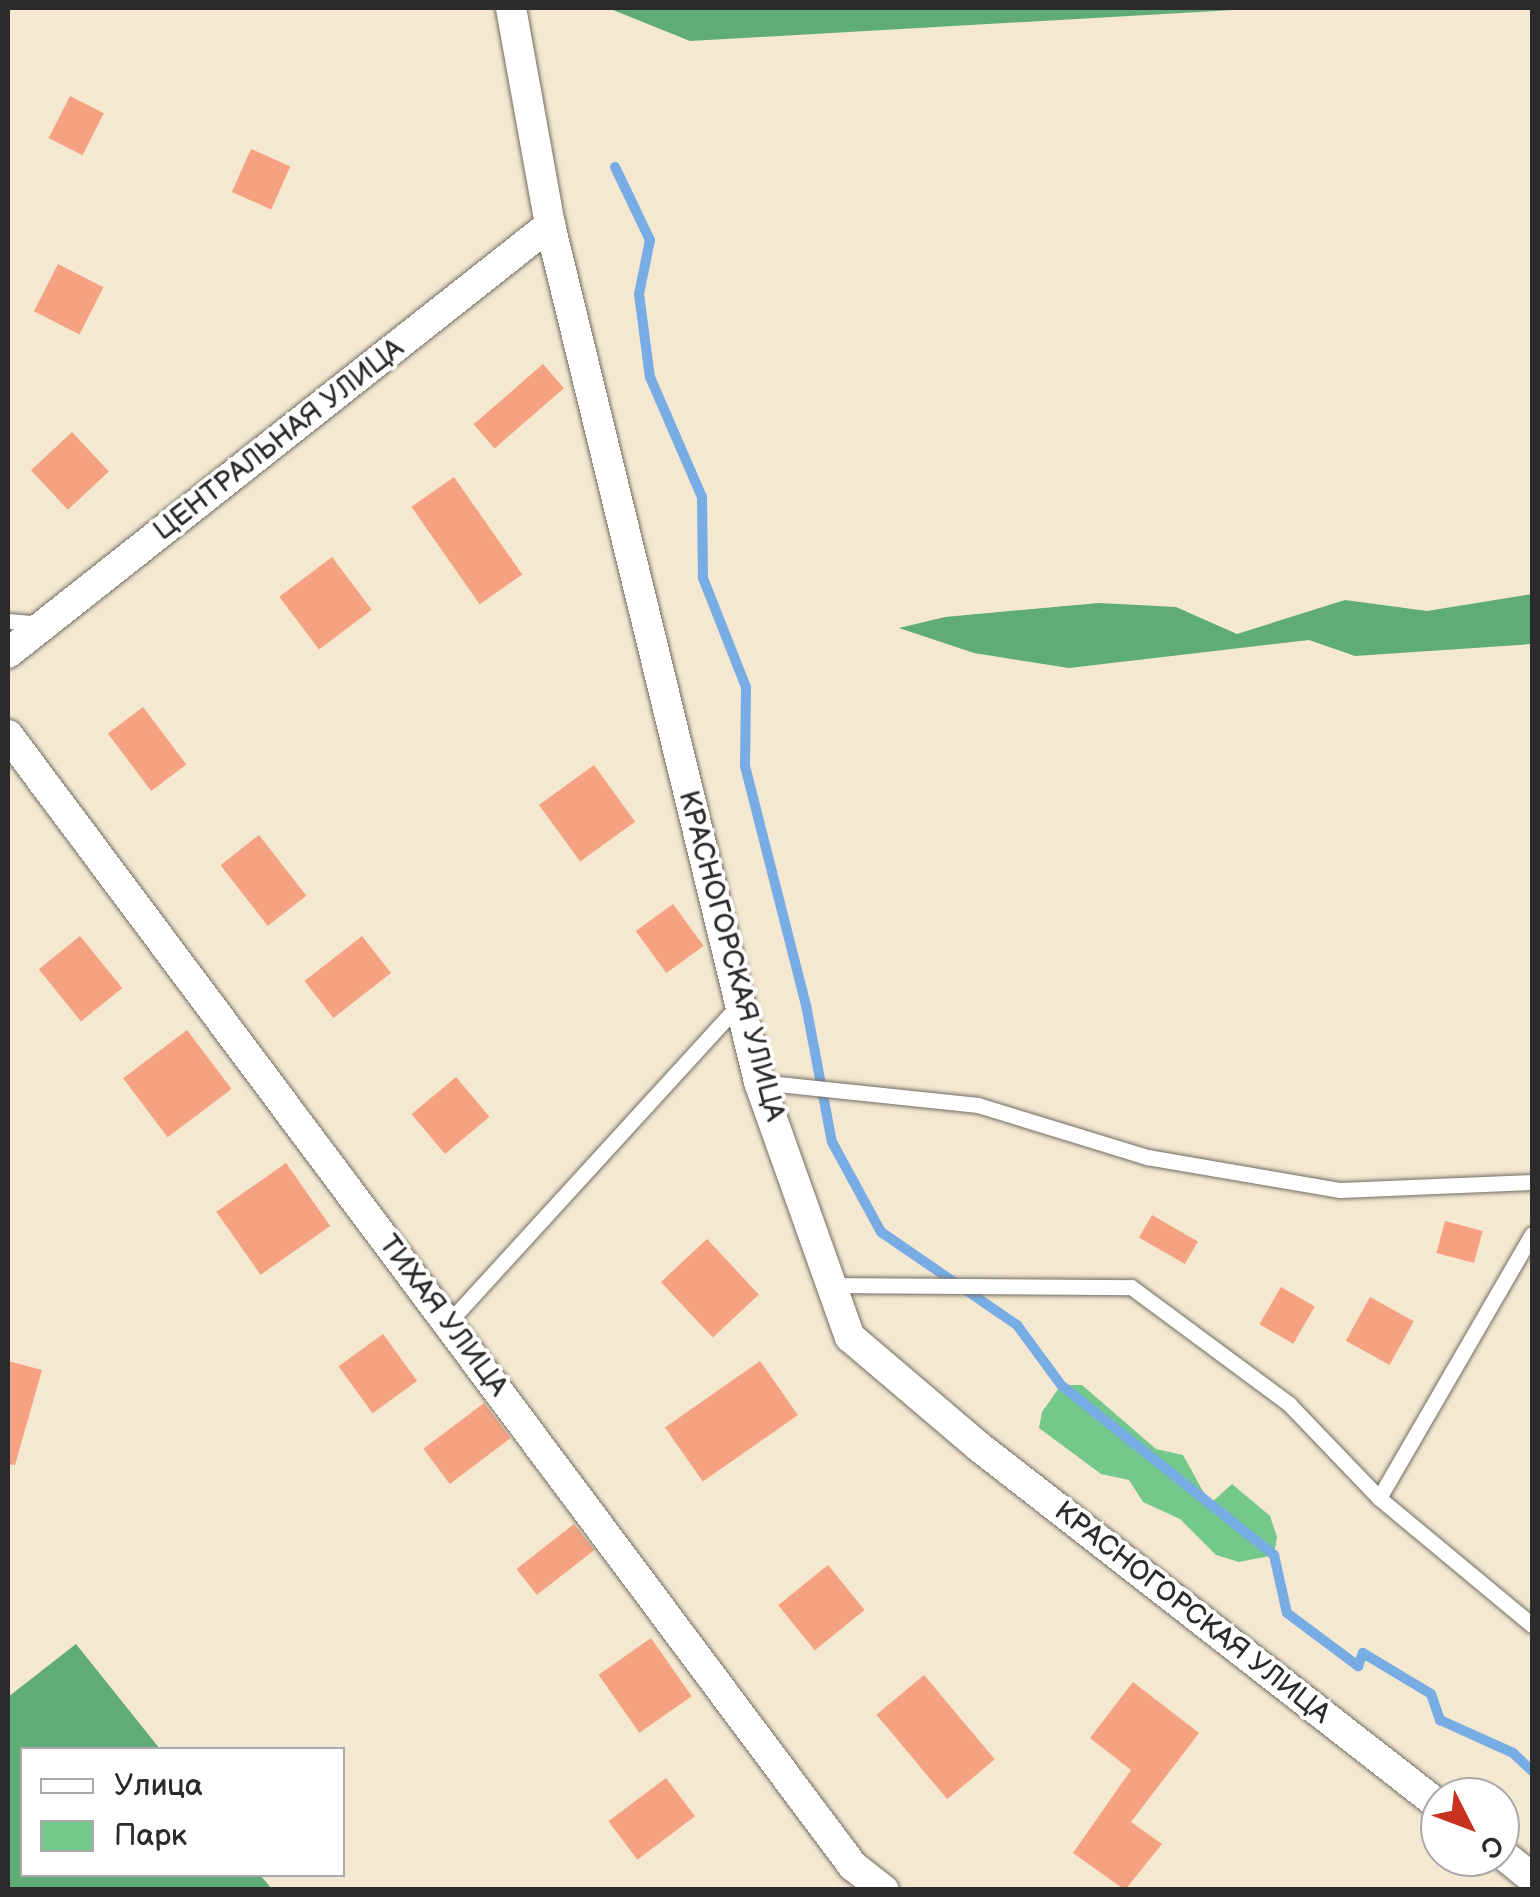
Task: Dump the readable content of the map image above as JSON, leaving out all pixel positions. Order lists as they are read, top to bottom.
{
  "streets": {
    "street": ["ЦЕНТРАЛЬНАЯ УЛИЦА", "КРАСНОГОРСКАЯ УЛИЦА", "ТИХАЯ УЛИЦА"]
  },
  "crossings": [
    ["ЦЕНТРАЛЬНАЯ УЛИЦА", "КРАСНОГОРСКАЯ УЛИЦА"]
  ],
  "legend": ["Улица", "Парк"],
  "north": "bottom right"
}
